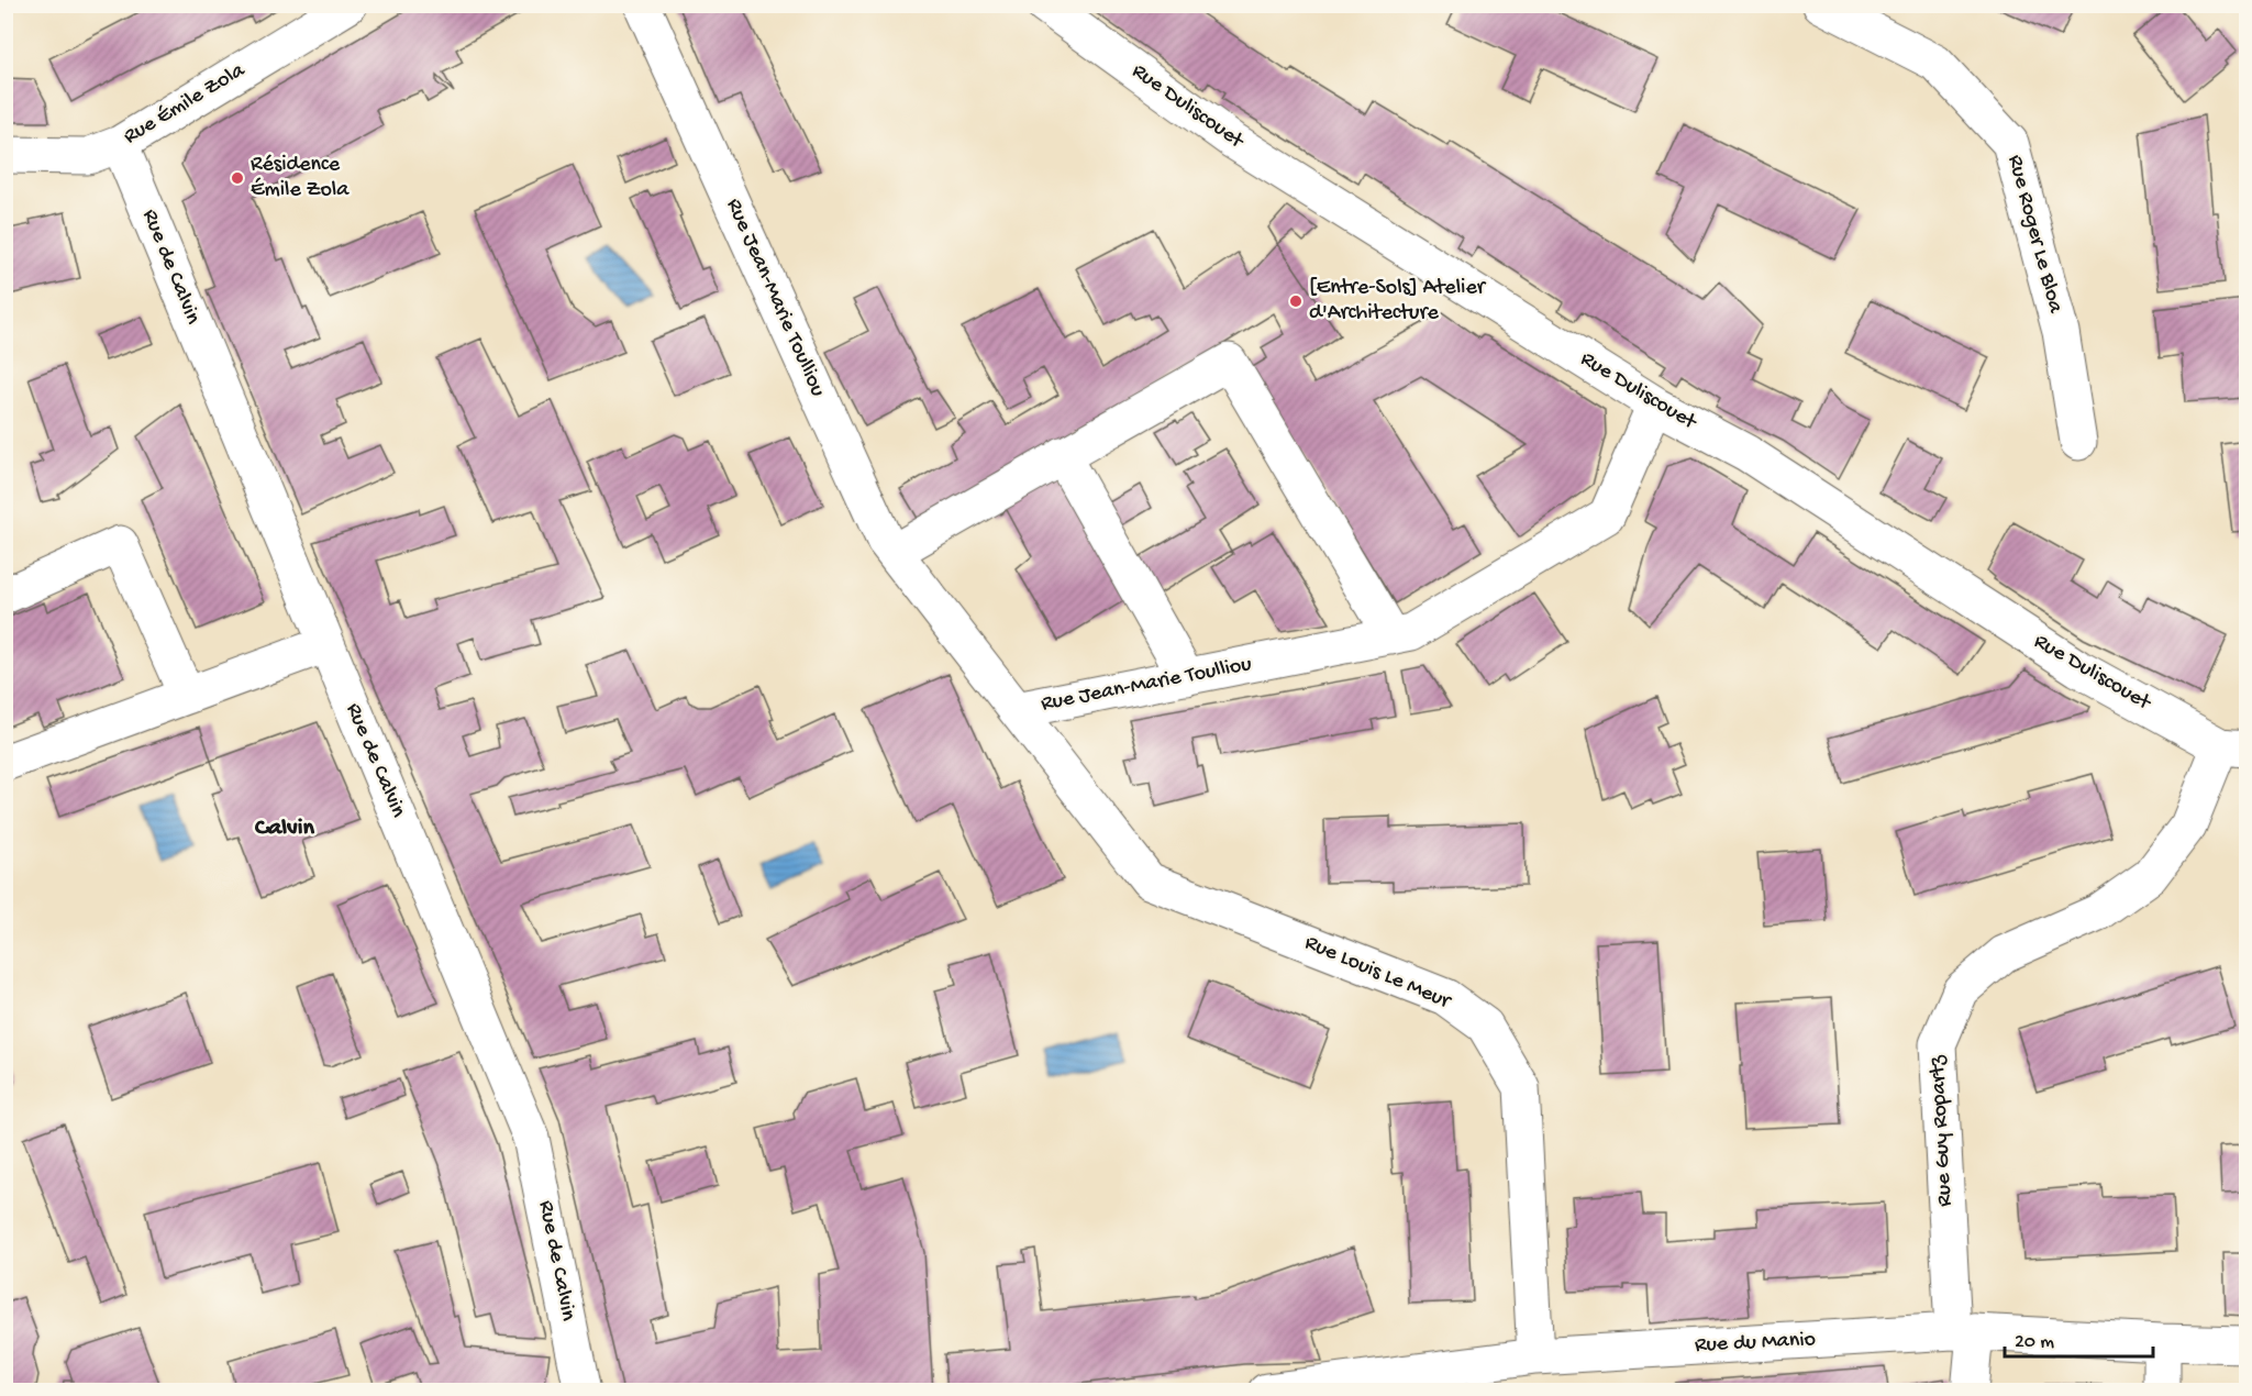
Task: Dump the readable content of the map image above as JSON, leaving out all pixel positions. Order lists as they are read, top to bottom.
{
  "streets": {
    "street": [
      "Rue Émile Zola",
      "Rue Duliscouet",
      "Rue Roger Le Bloa",
      "Rue de Calvin",
      "Rue Jean-Marie Toulliou",
      "Rue Louis Le Meur",
      "Rue Guy Ropartz",
      "Rue du Manio"
    ]
  },
  "crossings": [
    ["Rue Émile Zola", "Rue de Calvin"],
    ["Rue Duliscouet", "Rue Jean-Marie Toulliou"],
    ["Rue Duliscouet", "Rue Guy Ropartz"],
    ["Rue Jean-Marie Toulliou", "Rue Louis Le Meur"],
    ["Rue Louis Le Meur", "Rue du Manio"],
    ["Rue Guy Ropartz", "Rue du Manio"]
  ],
  "districts": ["Calvin"],
  "places": ["Résidence Émile Zola", "[Entre-Sols] Atelier d'Architecture"],
  "scale_bar": "20 m"
}
